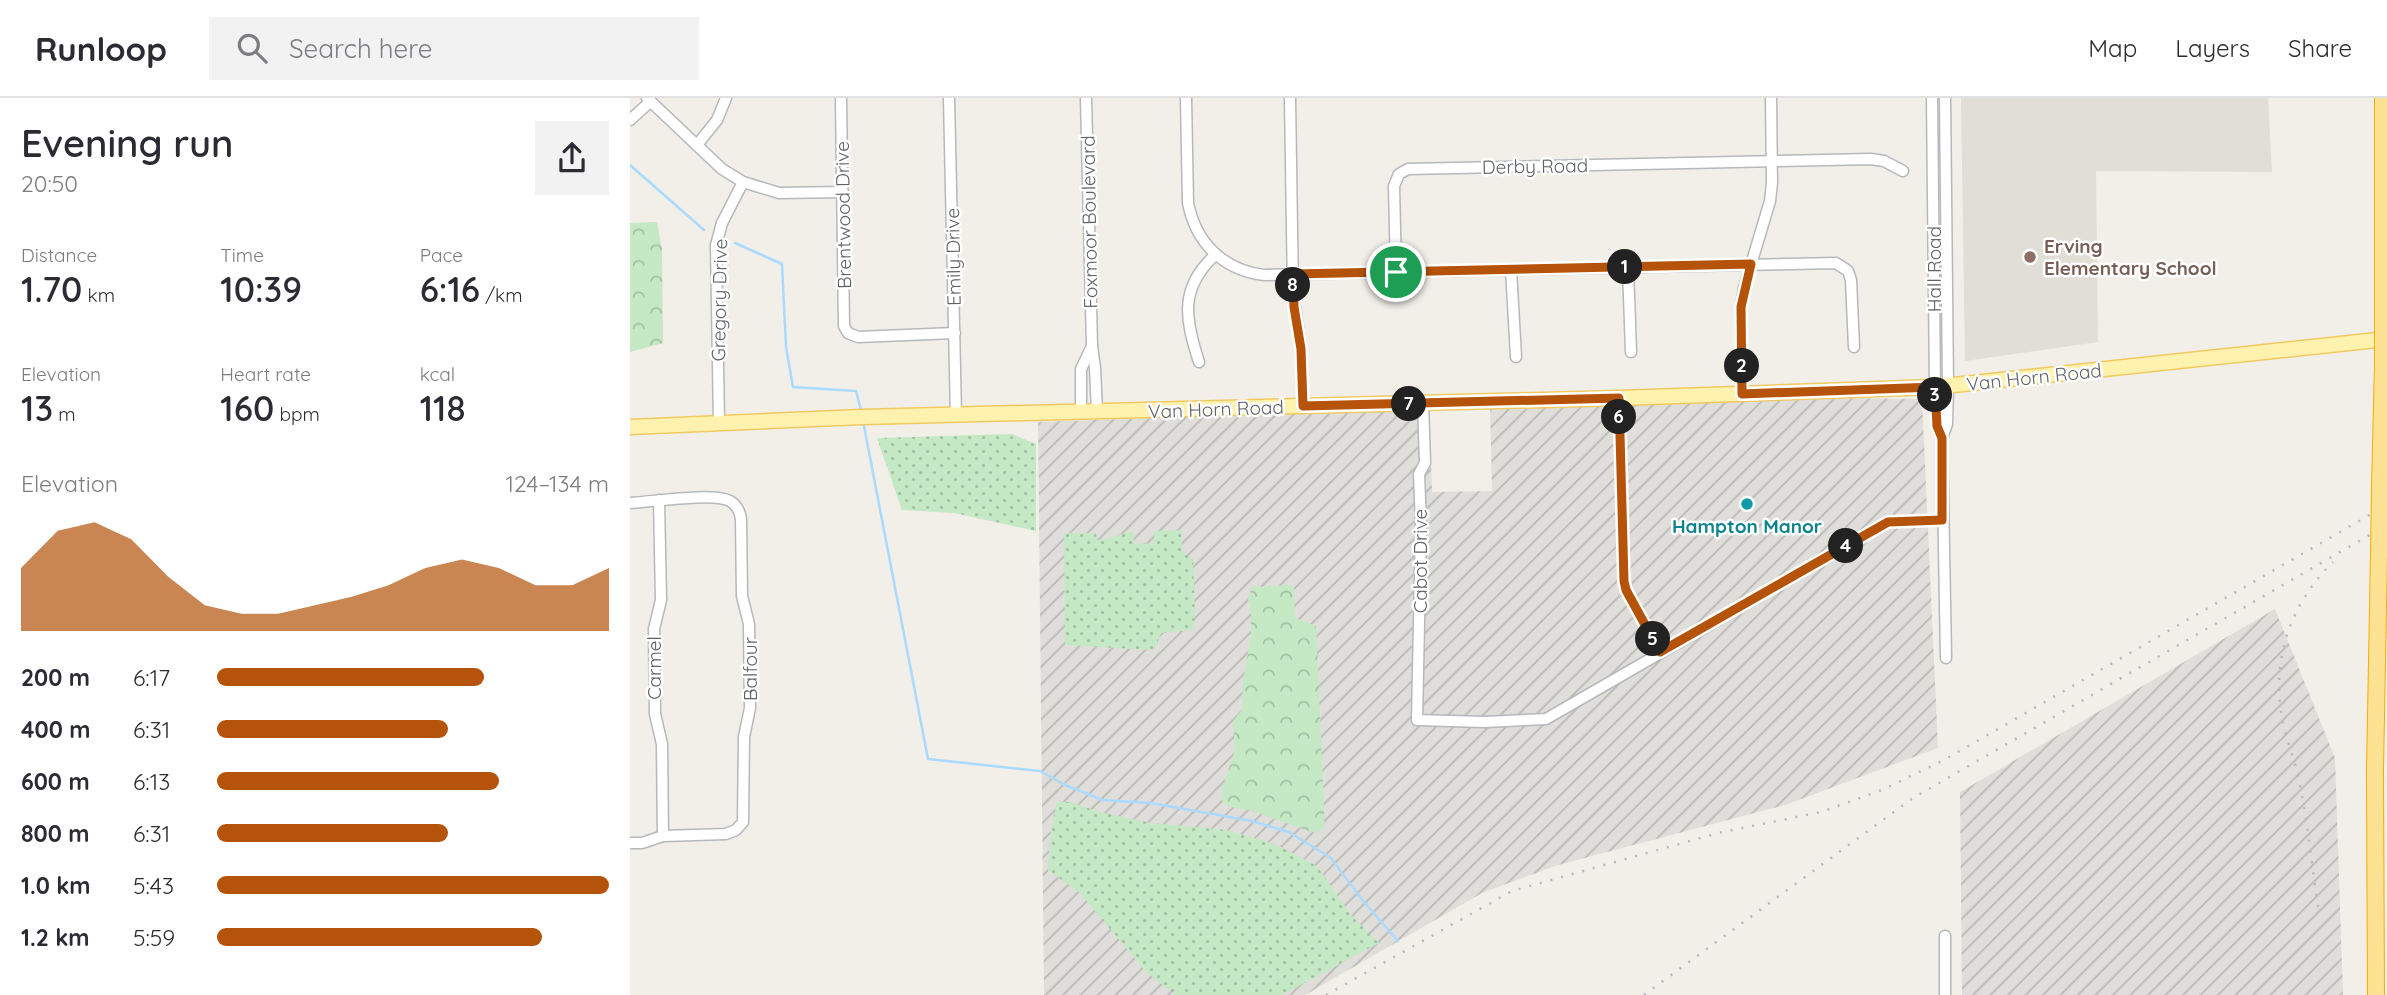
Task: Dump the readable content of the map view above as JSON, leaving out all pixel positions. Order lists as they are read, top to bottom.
{
  "streets": {
    "main road": ["Van Horn Road"],
    "street": [
      "Derby Road",
      "Brentwood Drive",
      "Foxmoor Boulevard",
      "Emily Drive",
      "Hall Road",
      "Gregory Drive",
      "Cabot Drive",
      "Carmel",
      "Balfour"
    ]
  },
  "crossings": [
    ["Brentwood Drive", "Emily Drive"],
    ["Foxmoor Boulevard", "Van Horn Road"],
    ["Emily Drive", "Van Horn Road"],
    ["Hall Road", "Van Horn Road"],
    ["Gregory Drive", "Van Horn Road"],
    ["Van Horn Road", "Cabot Drive"],
    ["Carmel", "Balfour"]
  ],
  "places": ["Erving Elementary School", "Hampton Manor"],
  "page": {
    "header": "Runloop",
    "search": "Search here",
    "nav": ["Map", "Layers", "Share"],
    "heading": ["Evening run", "20:50"],
    "stats": [
      ["Distance", "1.70 km"],
      ["Time", "10:39"],
      ["Pace", "6:16 /km"],
      ["Elevation", "13 m"],
      ["Heart rate", "160 bpm"],
      ["kcal", "118"]
    ],
    "pins": [
      "1",
      "8",
      "2",
      "3",
      "7",
      "6",
      "4",
      "5"
    ],
    "chart": ["Elevation", "124–134 m"],
    "list": [
      {
        "name": "200 m",
        "note": "6:17"
      },
      {
        "name": "400 m",
        "note": "6:31"
      },
      {
        "name": "600 m",
        "note": "6:13"
      },
      {
        "name": "800 m",
        "note": "6:31"
      },
      {
        "name": "1.0 km",
        "note": "5:43"
      },
      {
        "name": "1.2 km",
        "note": "5:59"
      }
    ]
  }
}
